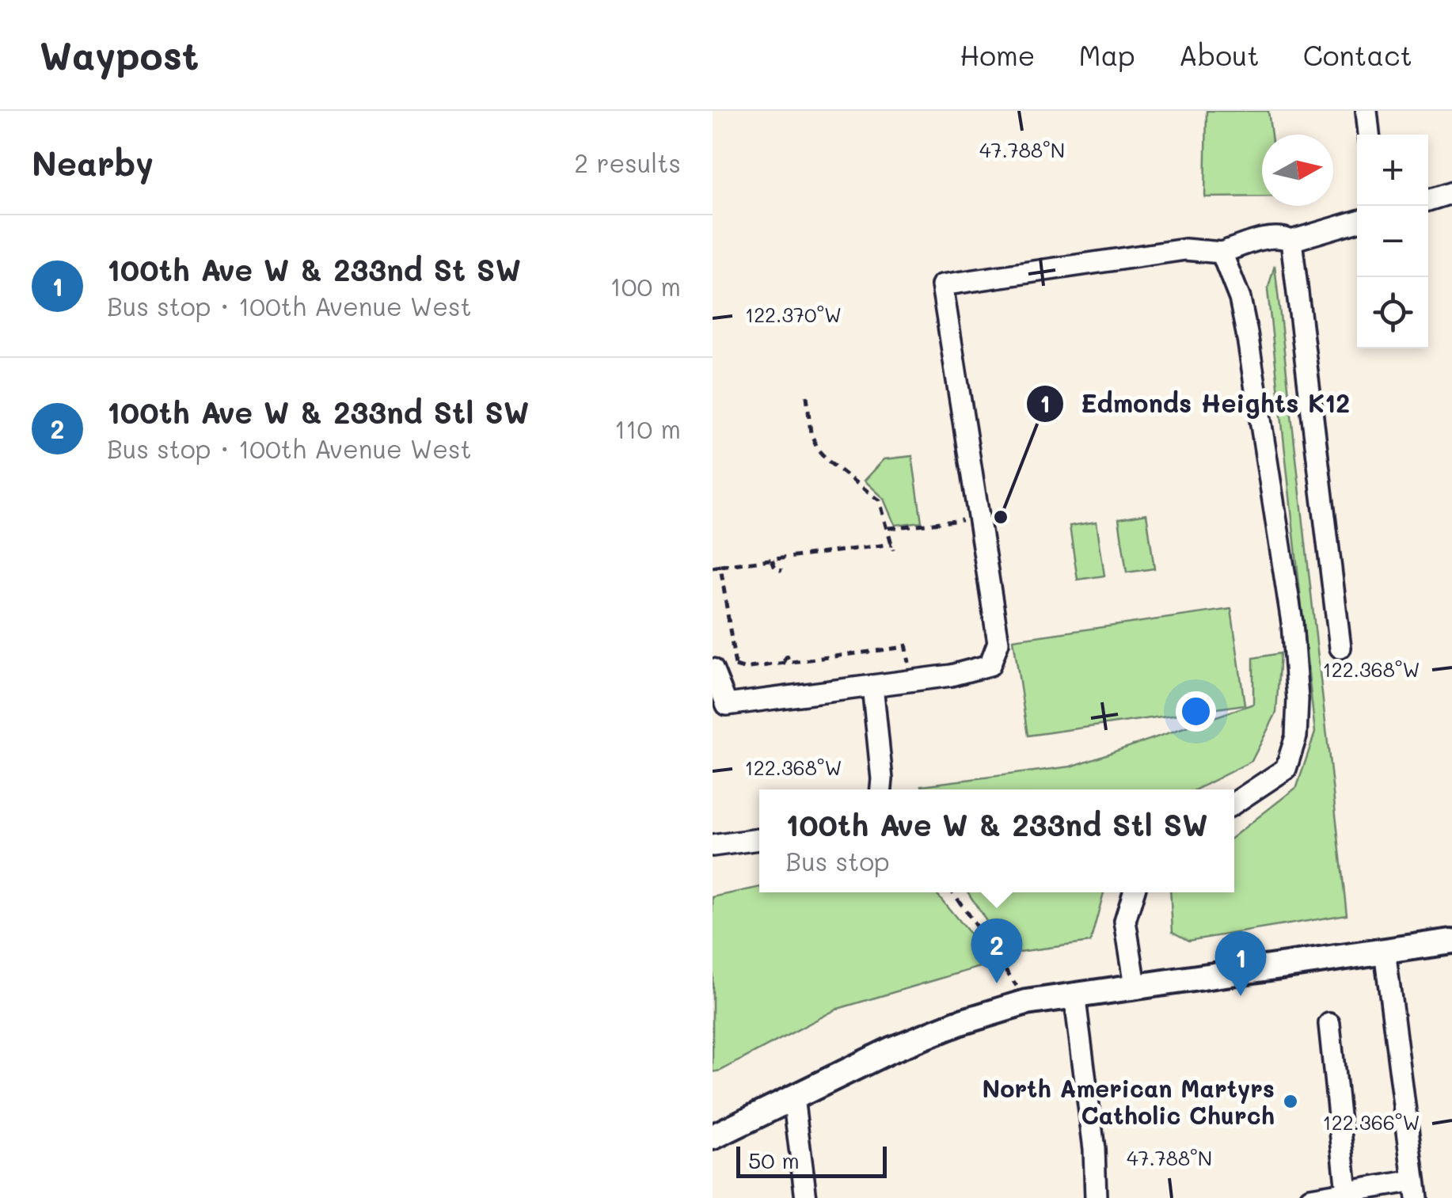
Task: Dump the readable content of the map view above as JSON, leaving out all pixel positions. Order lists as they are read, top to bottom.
{
  "places": ["Edmonds Heights K12", "North American Martyrs Catholic Church"],
  "scale_bar": "50 m",
  "north": "right",
  "page": {
    "header": "Waypost",
    "nav": [
      "Home",
      "Map",
      "About",
      "Contact"
    ],
    "heading": ["Nearby", "2 results"],
    "map_buttons": ["+", "−"],
    "list": [
      {
        "mark": "1",
        "name": "100th Ave W & 233nd St SW",
        "note": "Bus stop · 100th Avenue West",
        "value": "100 m"
      },
      {
        "mark": "2",
        "name": "100th Ave W & 233nd Stl SW",
        "note": "Bus stop · 100th Avenue West",
        "value": "110 m"
      }
    ],
    "popup": ["100th Ave W & 233nd Stl SW", "Bus stop"],
    "pins": ["2", "1"],
    "scale": "50 m"
  },
  "coordinates": [
    "47.788°N",
    "122.370°W",
    "122.368°W",
    "122.366°W"
  ]
}
